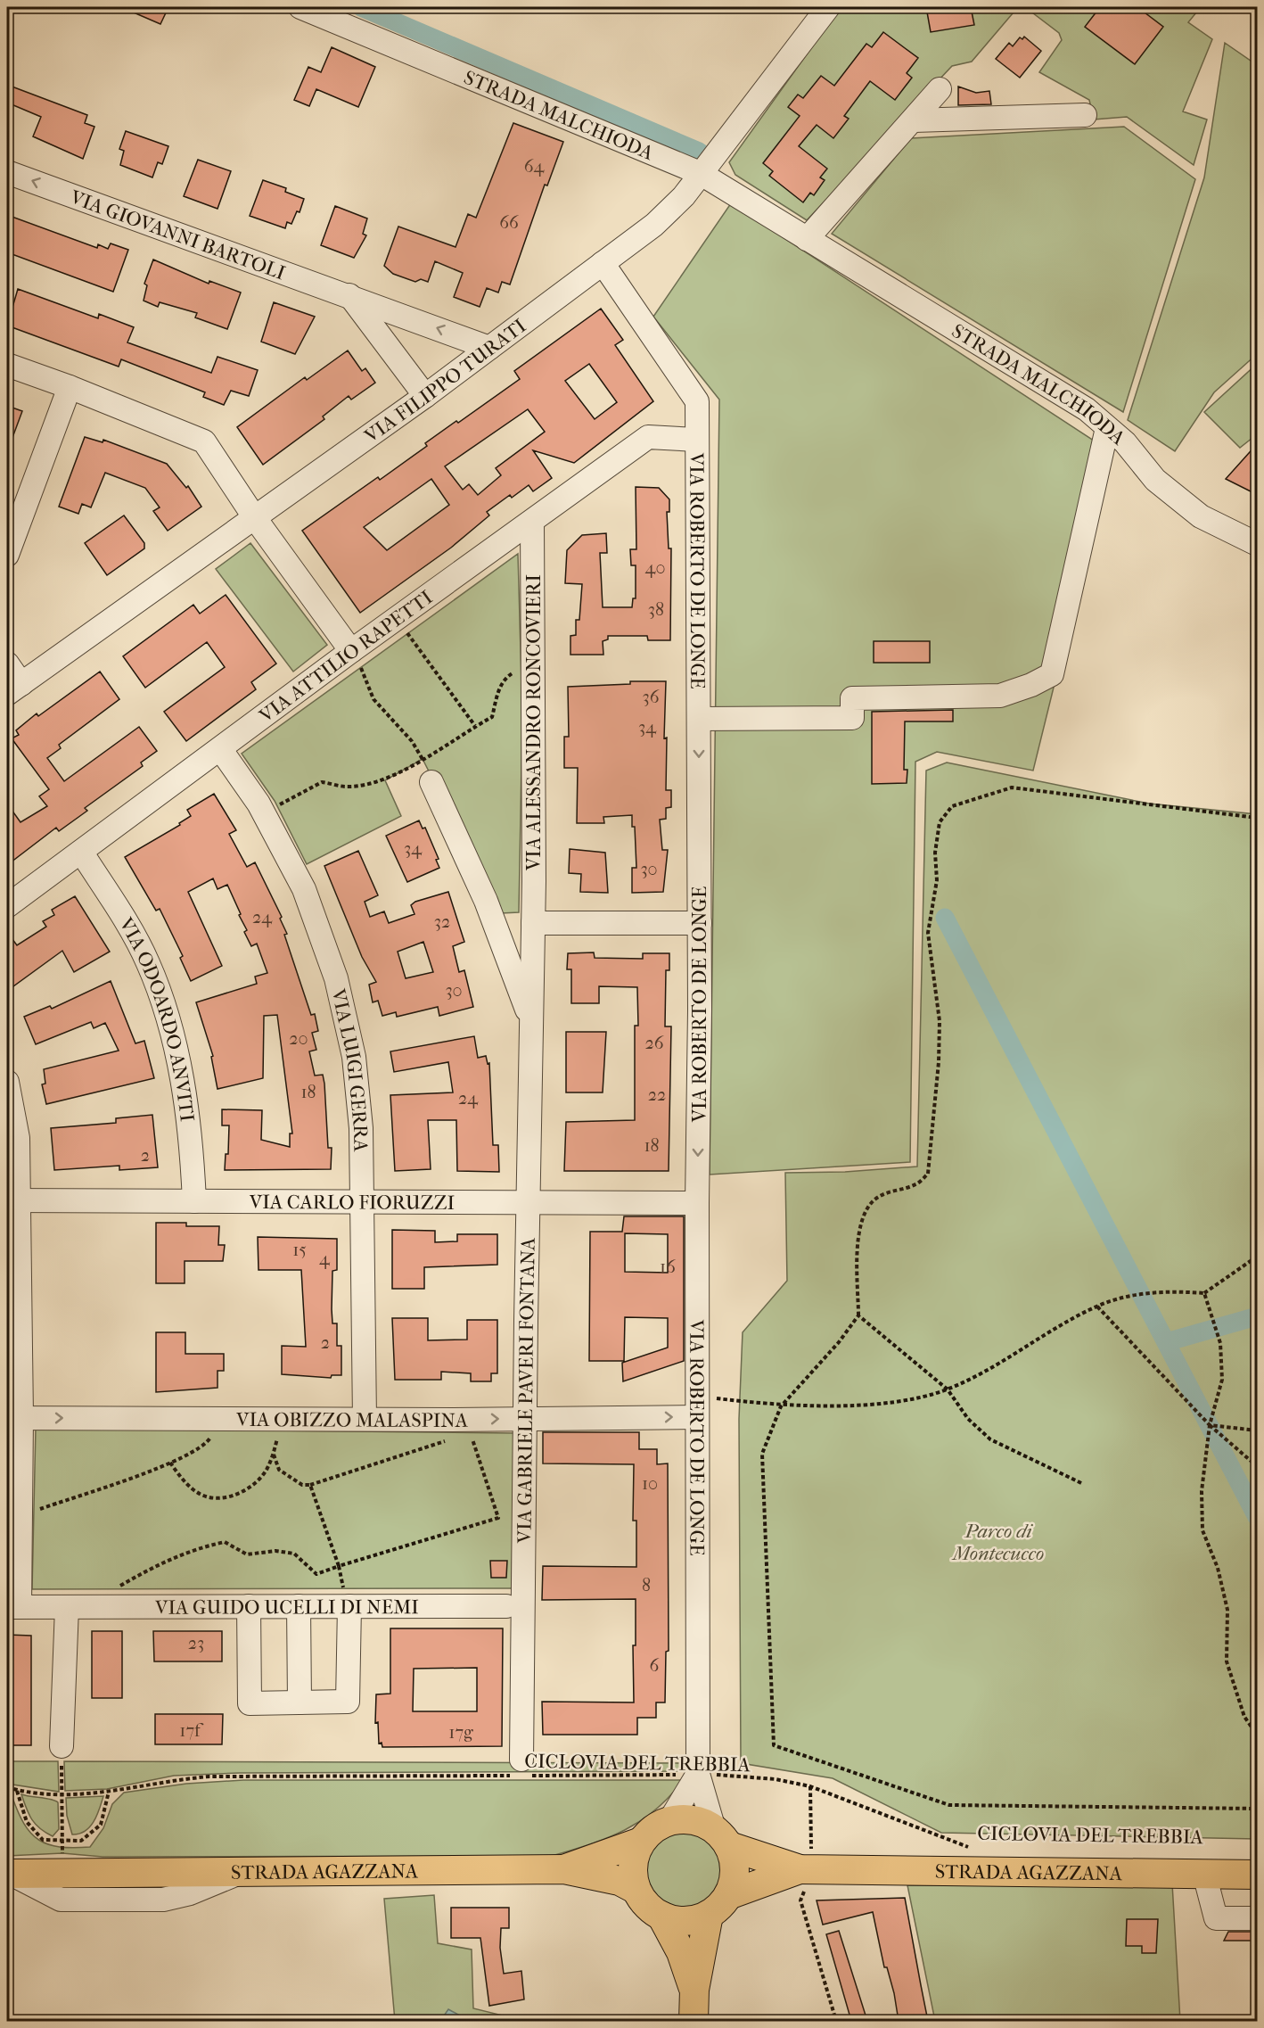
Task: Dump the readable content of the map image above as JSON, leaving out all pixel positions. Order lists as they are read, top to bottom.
{
  "streets": {
    "main road": ["STRADA AGAZZANA"],
    "street": [
      "STRADA MALCHIODA",
      "VIA GIOVANNI BARTOLI",
      "VIA FILIPPO TURATI",
      "VIA ROBERTO DE LONGE",
      "VIA ATTILIO RAPETTI",
      "VIA ALESSANDRO RONCOVIERI",
      "VIA ODOARDO ANVITI",
      "VIA LUIGI GERRA",
      "VIA CARLO FIORUZZI",
      "VIA GABRIELE PAVERI FONTANA",
      "VIA OBIZZO MALASPINA",
      "VIA GUIDO UCELLI DI NEMI"
    ],
    "path": ["CICLOVIA DEL TREBBIA"]
  },
  "crossings": [
    ["STRADA MALCHIODA", "VIA FILIPPO TURATI"],
    ["VIA GIOVANNI BARTOLI", "VIA FILIPPO TURATI"],
    ["VIA FILIPPO TURATI", "VIA ROBERTO DE LONGE"],
    ["VIA ROBERTO DE LONGE", "VIA ATTILIO RAPETTI"],
    ["VIA ROBERTO DE LONGE", "VIA CARLO FIORUZZI"],
    ["VIA ROBERTO DE LONGE", "VIA OBIZZO MALASPINA"],
    ["VIA ROBERTO DE LONGE", "CICLOVIA DEL TREBBIA"],
    ["VIA ROBERTO DE LONGE", "STRADA AGAZZANA"],
    ["VIA ATTILIO RAPETTI", "VIA ALESSANDRO RONCOVIERI"],
    ["VIA ATTILIO RAPETTI", "VIA ODOARDO ANVITI"],
    ["VIA ATTILIO RAPETTI", "VIA LUIGI GERRA"],
    ["VIA ALESSANDRO RONCOVIERI", "VIA GABRIELE PAVERI FONTANA"],
    ["VIA ODOARDO ANVITI", "VIA CARLO FIORUZZI"],
    ["VIA LUIGI GERRA", "VIA CARLO FIORUZZI"],
    ["VIA LUIGI GERRA", "VIA OBIZZO MALASPINA"],
    ["VIA CARLO FIORUZZI", "VIA GABRIELE PAVERI FONTANA"],
    ["VIA GABRIELE PAVERI FONTANA", "VIA OBIZZO MALASPINA"],
    ["VIA GABRIELE PAVERI FONTANA", "CICLOVIA DEL TREBBIA"]
  ],
  "one_way": ["VIA OBIZZO MALASPINA"],
  "parks": ["Parco di Montecucco"],
  "house_numbers": [
    "64",
    "66",
    "40",
    "38",
    "36",
    "34",
    "34",
    "30",
    "24",
    "32",
    "30",
    "20",
    "26",
    "18",
    "22",
    "24",
    "18",
    "2",
    "15",
    "4",
    "16",
    "2",
    "10",
    "8",
    "23",
    "6",
    "17f",
    "17g"
  ]
}
